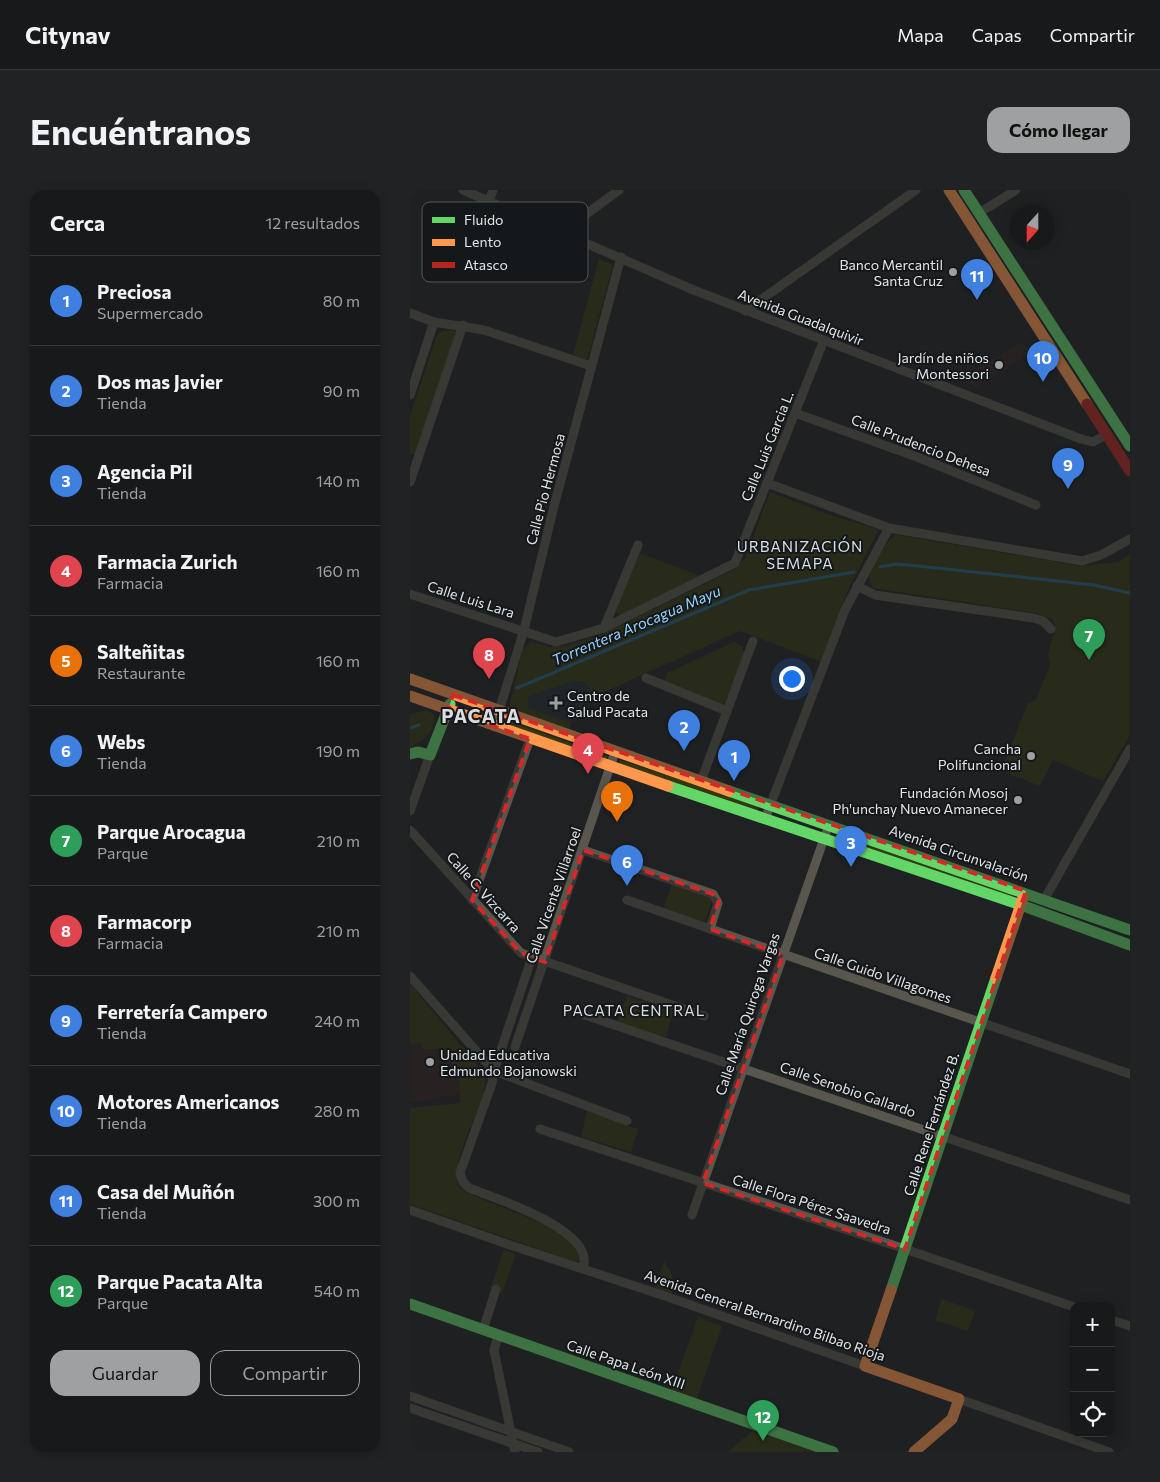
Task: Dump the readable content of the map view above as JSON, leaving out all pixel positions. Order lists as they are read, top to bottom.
{
  "streets": {
    "main road": [
      "Avenida Circunvalación",
      "Calle Rene Fernández B.",
      "Avenida General Bernardino Bilbao Rioja",
      "Calle Papa León XIII"
    ],
    "street": [
      "Avenida Guadalquivir",
      "Calle Prudencio Dehesa",
      "Calle Luis Garcia L.",
      "Calle Pio Hermosa",
      "Calle Luis Lara",
      "Calle C. Vizcarra",
      "Calle Vicente Villarroel",
      "Calle Guido Villagomes",
      "Calle María Quiroga Vargas",
      "Calle Senobio Gallardo",
      "Calle Flora Pérez Saavedra"
    ]
  },
  "crossings": [
    ["Avenida Guadalquivir", "Calle Luis Garcia L."],
    ["Avenida Guadalquivir", "Calle Pio Hermosa"],
    ["Calle Prudencio Dehesa", "Calle Luis Garcia L."],
    ["Calle Luis Garcia L.", "Calle Luis Lara"],
    ["Calle Pio Hermosa", "Calle Luis Lara"],
    ["Calle Pio Hermosa", "Avenida Circunvalación"],
    ["Avenida Circunvalación", "Calle Vicente Villarroel"],
    ["Avenida Circunvalación", "Calle María Quiroga Vargas"],
    ["Avenida Circunvalación", "Calle Rene Fernández B."],
    ["Calle C. Vizcarra", "Calle Vicente Villarroel"],
    ["Calle Vicente Villarroel", "Avenida General Bernardino Bilbao Rioja"],
    ["Calle Guido Villagomes", "Calle María Quiroga Vargas"],
    ["Calle Guido Villagomes", "Calle Rene Fernández B."],
    ["Calle María Quiroga Vargas", "Calle Senobio Gallardo"],
    ["Calle María Quiroga Vargas", "Calle Flora Pérez Saavedra"],
    ["Calle Senobio Gallardo", "Calle Rene Fernández B."],
    ["Calle Rene Fernández B.", "Calle Flora Pérez Saavedra"],
    ["Calle Rene Fernández B.", "Avenida General Bernardino Bilbao Rioja"]
  ],
  "districts": ["URBANIZACIÓN SEMAPA", "PACATA", "PACATA CENTRAL"],
  "water": ["Torrentera Arocagua Mayu"],
  "places": {
    "other": [
      "Banco Mercantil Santa Cruz",
      "Jardín de niños Montessori",
      "Cancha Polifuncional",
      "Fundación Mosoj Ph'unchay Nuevo Amanecer",
      "Unidad Educativa Edmundo Bojanowski"
    ],
    "health": ["Centro de Salud Pacata"]
  },
  "legend": ["Fluido", "Lento", "Atasco"],
  "north": "bottom",
  "page": {
    "header": "Citynav",
    "nav": ["Mapa", "Capas", "Compartir"],
    "buttons": [
      "Cómo llegar",
      ["Guardar", "Compartir"]
    ],
    "title": "Encuéntranos",
    "heading": ["Cerca", "12 resultados"],
    "list": [
      {
        "mark": "1",
        "name": "Preciosa",
        "note": "Supermercado",
        "value": "80 m"
      },
      {
        "mark": "2",
        "name": "Dos mas Javier",
        "note": "Tienda",
        "value": "90 m"
      },
      {
        "mark": "3",
        "name": "Agencia Pil",
        "note": "Tienda",
        "value": "140 m"
      },
      {
        "mark": "4",
        "name": "Farmacia Zurich",
        "note": "Farmacia",
        "value": "160 m"
      },
      {
        "mark": "5",
        "name": "Salteñitas",
        "note": "Restaurante",
        "value": "160 m"
      },
      {
        "mark": "6",
        "name": "Webs",
        "note": "Tienda",
        "value": "190 m"
      },
      {
        "mark": "7",
        "name": "Parque Arocagua",
        "note": "Parque",
        "value": "210 m"
      },
      {
        "mark": "8",
        "name": "Farmacorp",
        "note": "Farmacia",
        "value": "210 m"
      },
      {
        "mark": "9",
        "name": "Ferretería Campero",
        "note": "Tienda",
        "value": "240 m"
      },
      {
        "mark": "10",
        "name": "Motores Americanos",
        "note": "Tienda",
        "value": "280 m"
      },
      {
        "mark": "11",
        "name": "Casa del Muñón",
        "note": "Tienda",
        "value": "300 m"
      },
      {
        "mark": "12",
        "name": "Parque Pacata Alta",
        "note": "Parque",
        "value": "540 m"
      }
    ],
    "pins": [
      "11",
      "10",
      "9",
      "7",
      "8",
      "2",
      "4",
      "1",
      "5",
      "3",
      "6",
      "12"
    ],
    "map_buttons": ["+", "−"]
  }
}
